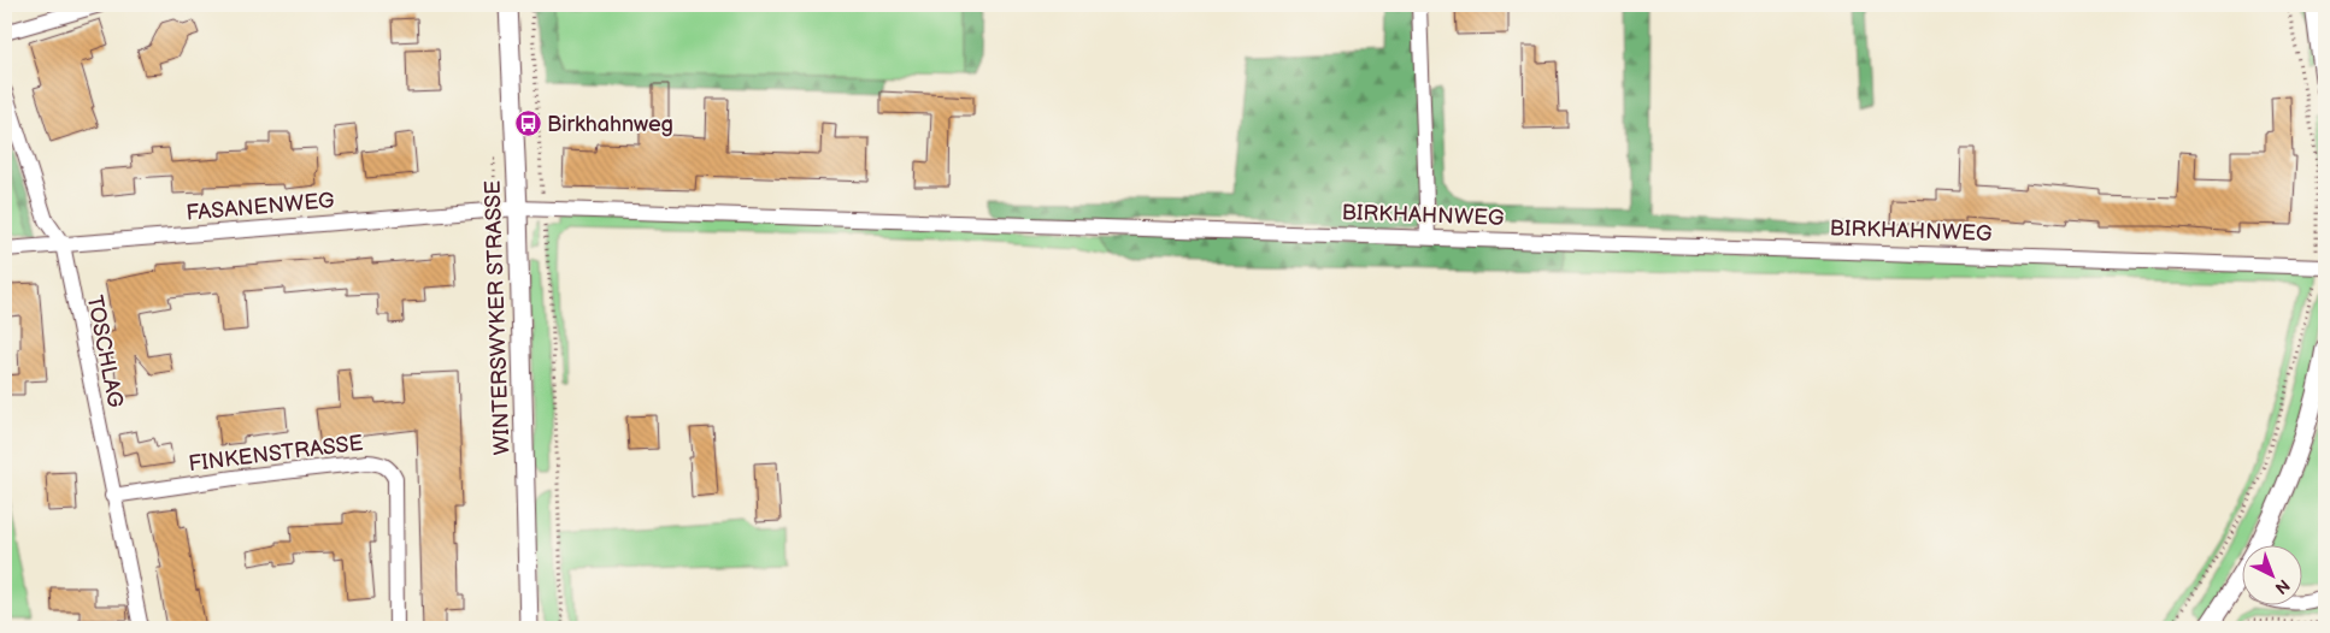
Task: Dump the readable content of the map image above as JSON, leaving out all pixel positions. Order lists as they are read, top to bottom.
{
  "streets": {
    "street": [
      "FASANENWEG",
      "BIRKHAHNWEG",
      "WINTERSWYKER STRASSE",
      "TOSCHLAG",
      "FINKENSTRASSE"
    ]
  },
  "crossings": [
    ["FASANENWEG", "BIRKHAHNWEG"],
    ["FASANENWEG", "WINTERSWYKER STRASSE"],
    ["FASANENWEG", "TOSCHLAG"],
    ["BIRKHAHNWEG", "WINTERSWYKER STRASSE"],
    ["TOSCHLAG", "FINKENSTRASSE"]
  ],
  "places": {
    "bus stop": ["Birkhahnweg"]
  },
  "north": "bottom right"
}
